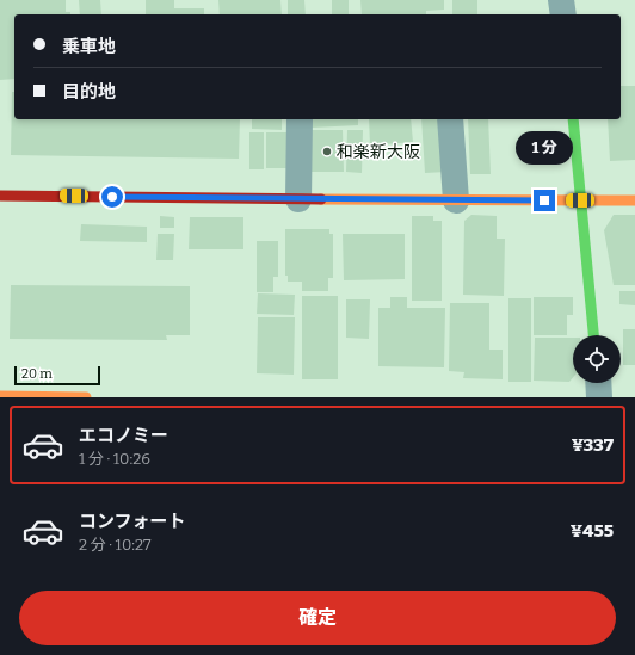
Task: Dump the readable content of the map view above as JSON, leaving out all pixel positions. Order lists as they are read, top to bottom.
{
  "places": ["和楽新大阪"],
  "scale_bar": "20 m",
  "page": {
    "banner": ["乗車地", "目的地"],
    "bubble": "1 分",
    "scale": "20 m",
    "list": [
      {
        "name": "エコノミー",
        "note": "1 分 · 10:26",
        "value": "¥337"
      },
      {
        "name": "コンフォート",
        "note": "2 分 · 10:27",
        "value": "¥455"
      }
    ],
    "buttons": "確定"
  }
}
